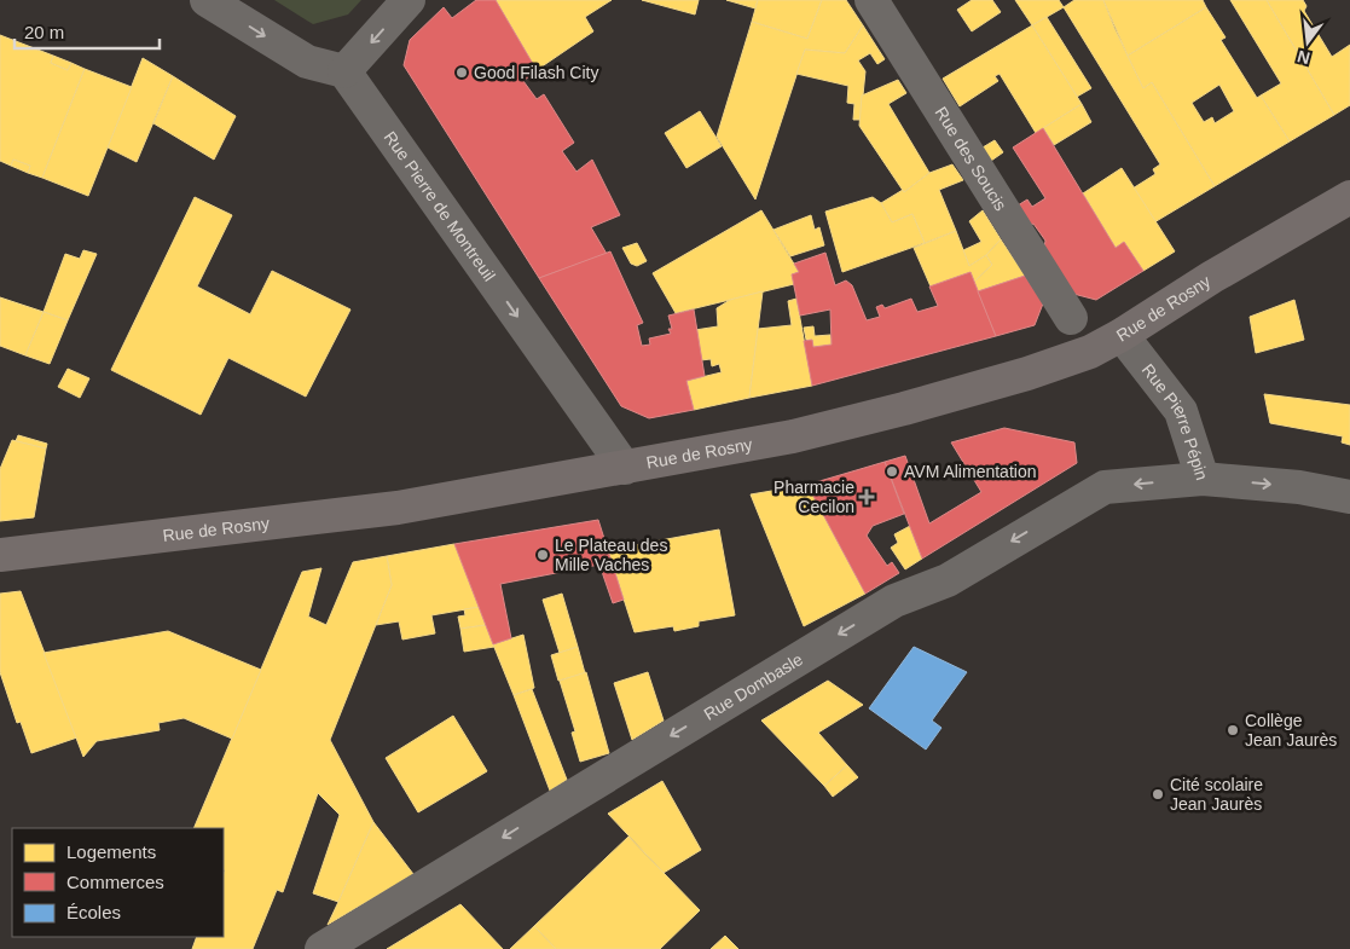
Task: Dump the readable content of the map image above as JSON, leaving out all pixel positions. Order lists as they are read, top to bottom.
{
  "streets": {
    "main road": ["Rue de Rosny"],
    "street": [
      "Rue des Soucis",
      "Rue Pierre de Montreuil",
      "Rue Pierre Pépin",
      "Rue Dombasle"
    ]
  },
  "crossings": [
    ["Rue Pierre de Montreuil", "Rue de Rosny"],
    ["Rue de Rosny", "Rue Pierre Pépin"],
    ["Rue Pierre Pépin", "Rue Dombasle"]
  ],
  "one_way": ["Rue Pierre de Montreuil", "Rue Pierre Pépin", "Rue Dombasle"],
  "places": {
    "other": [
      "Good Filash City",
      "AVM Alimentation",
      "Le Plateau des Mille Vaches",
      "Collège Jean Jaurès",
      "Cité scolaire Jean Jaurès"
    ],
    "health": ["Pharmacie Cecilon"]
  },
  "legend": ["Logements", "Commerces", "Écoles"],
  "scale_bar": "20 m",
  "north": "bottom"
}
